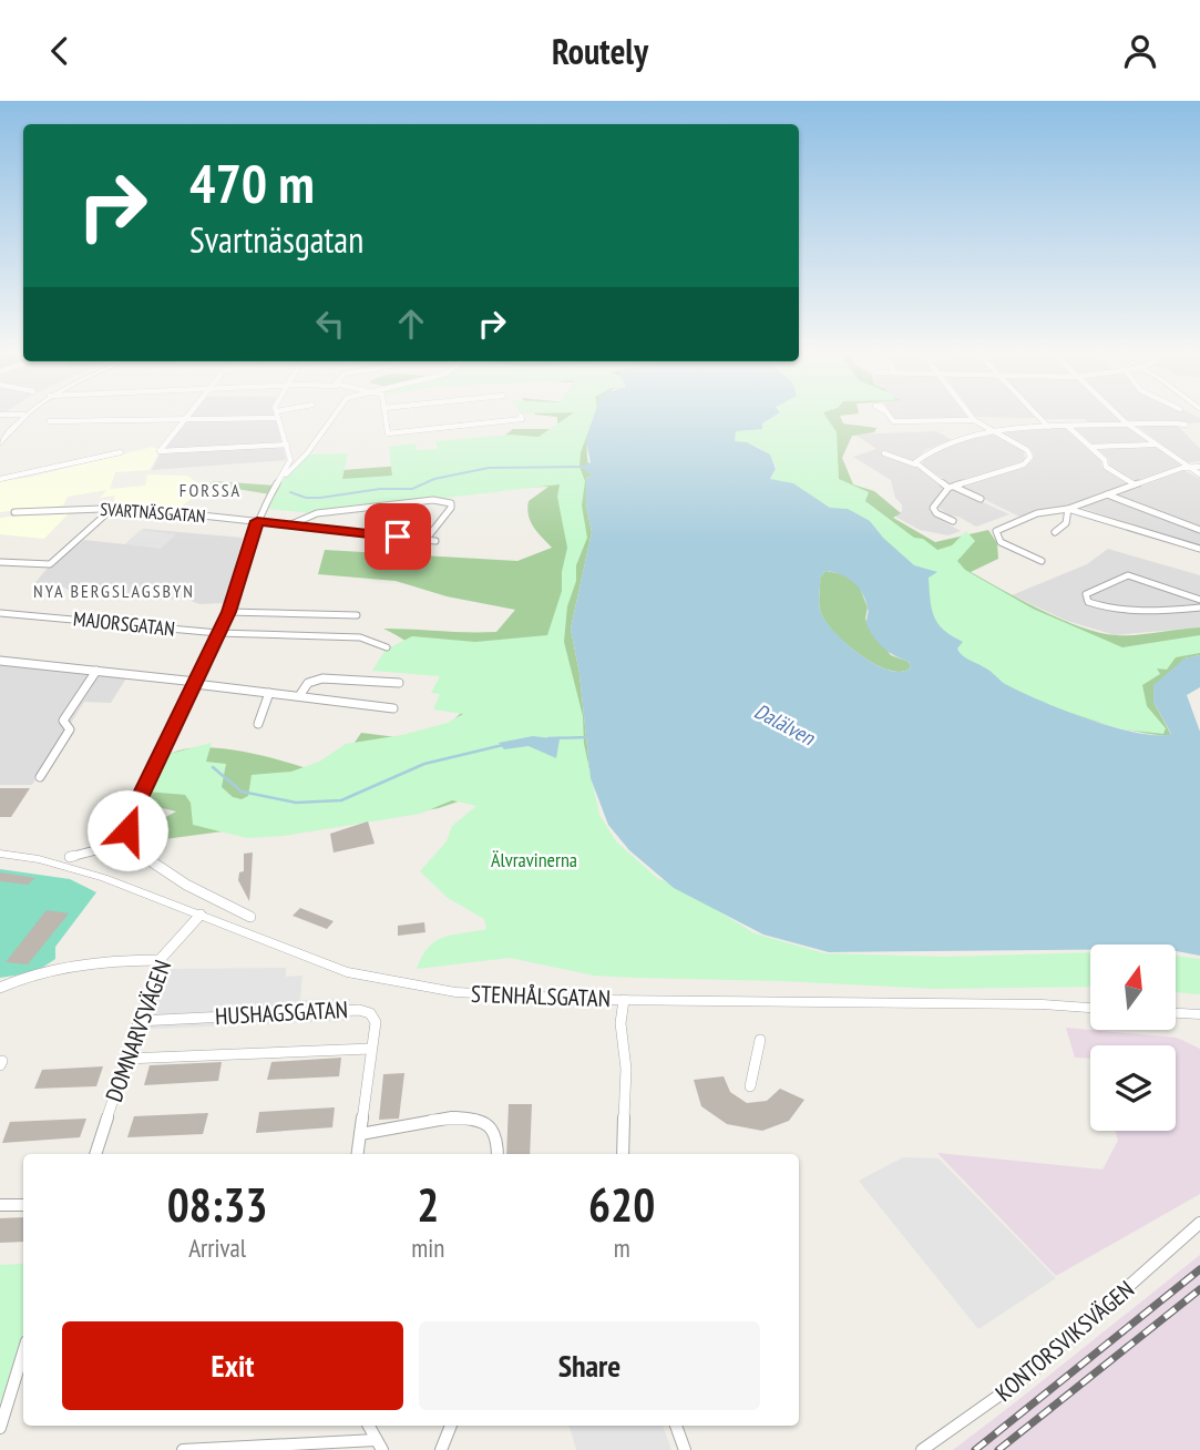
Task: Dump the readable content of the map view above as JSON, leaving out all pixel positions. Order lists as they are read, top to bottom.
{
  "streets": {
    "street": [
      "SVARTNÄSGATAN",
      "MAJORSGATAN",
      "STENHÅLSGATAN",
      "HUSHAGSGATAN",
      "DOMNARVSVÄGEN",
      "KONTORSVIKSVÄGEN"
    ]
  },
  "crossings": [
    ["STENHÅLSGATAN", "DOMNARVSVÄGEN"],
    ["HUSHAGSGATAN", "DOMNARVSVÄGEN"]
  ],
  "districts": ["FORSSA", "NYA BERGSLAGSBYN"],
  "water": ["Dalälven"],
  "parks": ["Älvravinerna"],
  "north": "top",
  "page": {
    "header": "Routely",
    "turn": ["470 m", "Svartnäsgatan"],
    "eta": [
      "08:33",
      "Arrival",
      "2",
      "min",
      "620",
      "m"
    ],
    "buttons": ["Exit", "Share"]
  }
}
